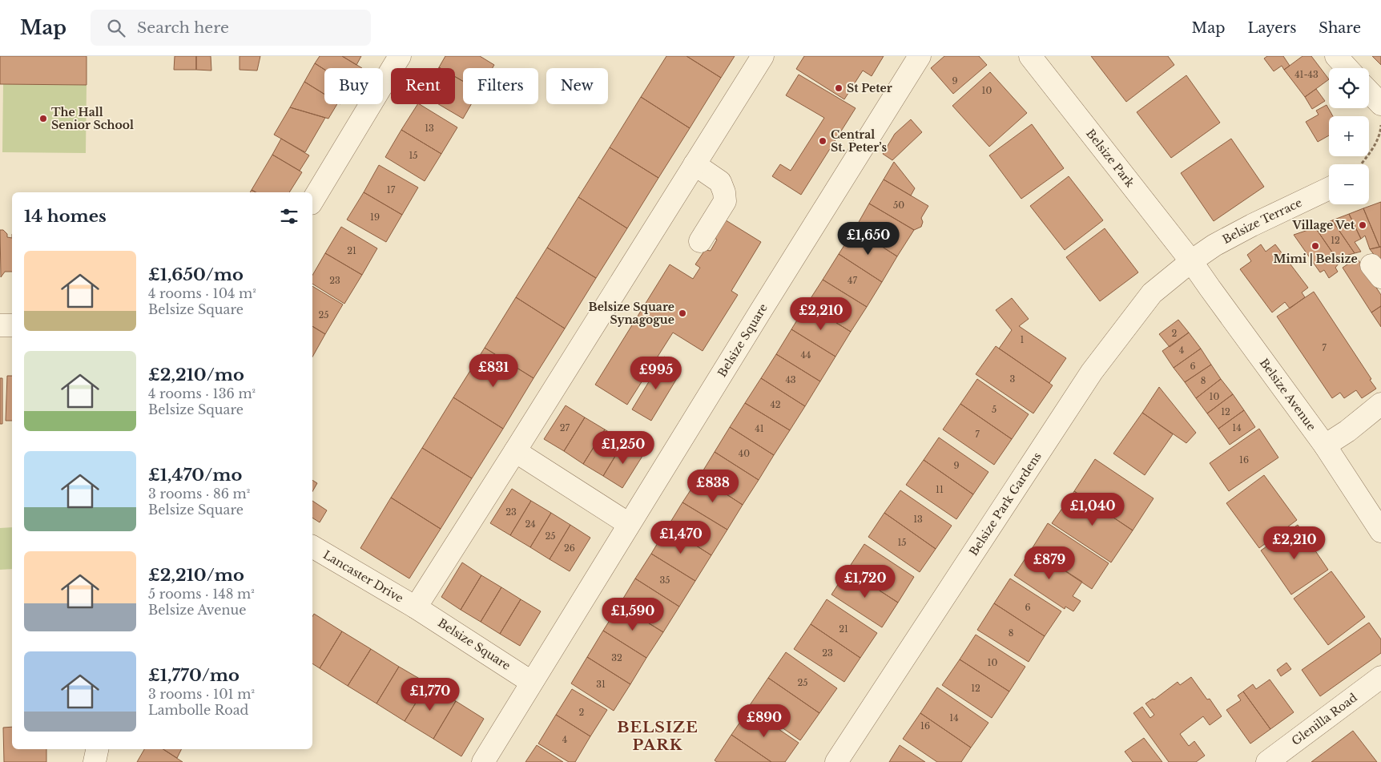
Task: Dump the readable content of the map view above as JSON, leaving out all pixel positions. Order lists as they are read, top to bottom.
{
  "streets": {
    "street": [
      "Belsize Park",
      "Belsize Terrace",
      "Belsize Square",
      "Belsize Avenue",
      "Belsize Park Gardens",
      "Lancaster Drive",
      "Glenilla Road"
    ]
  },
  "crossings": [
    ["Belsize Park", "Belsize Terrace"],
    ["Belsize Park", "Belsize Avenue"],
    ["Belsize Park", "Belsize Park Gardens"],
    ["Belsize Terrace", "Belsize Avenue"],
    ["Belsize Terrace", "Belsize Park Gardens"],
    ["Belsize Square", "Lancaster Drive"],
    ["Belsize Avenue", "Belsize Park Gardens"]
  ],
  "districts": ["BELSIZE PARK"],
  "places": [
    "St Peter",
    "The Hall Senior School",
    "Central St. Peter’s",
    "Village Vet",
    "Mimi | Belsize",
    "Belsize Square Synagogue"
  ],
  "house_numbers": [
    "41-43",
    "9",
    "10",
    "13",
    "15",
    "17",
    "50",
    "19",
    "12",
    "21",
    "23",
    "47",
    "25",
    "2",
    "1",
    "7",
    "4",
    "44",
    "6",
    "3",
    "43",
    "8",
    "10",
    "42",
    "5",
    "12",
    "27",
    "14",
    "41",
    "7",
    "40",
    "16",
    "9",
    "11",
    "23",
    "13",
    "24",
    "25",
    "15",
    "26",
    "35",
    "6",
    "21",
    "8",
    "23",
    "32",
    "10",
    "25",
    "31",
    "12",
    "2",
    "14",
    "16",
    "4"
  ],
  "page": {
    "header": "Map",
    "search": "Search here",
    "nav": ["Map", "Layers", "Share"],
    "map_buttons": ["+", "−"],
    "chip": [
      "Buy",
      "Rent",
      "Filters",
      "New"
    ],
    "heading": "14 homes",
    "price": [
      "£1,650",
      "£2,210",
      "£831",
      "£995",
      "£1,250",
      "£838",
      "£1,040",
      "£1,470",
      "£2,210",
      "£879",
      "£1,720",
      "£1,590",
      "£1,770",
      "£890"
    ],
    "list": [
      {
        "name": "£1,650/mo",
        "note": "4 rooms · 104 m² · Belsize Square"
      },
      {
        "name": "£2,210/mo",
        "note": "4 rooms · 136 m² · Belsize Square"
      },
      {
        "name": "£1,470/mo",
        "note": "3 rooms · 86 m² · Belsize Square"
      },
      {
        "name": "£2,210/mo",
        "note": "5 rooms · 148 m² · Belsize Avenue"
      },
      {
        "name": "£1,770/mo",
        "note": "3 rooms · 101 m² · Lambolle Road"
      }
    ]
  }
}
